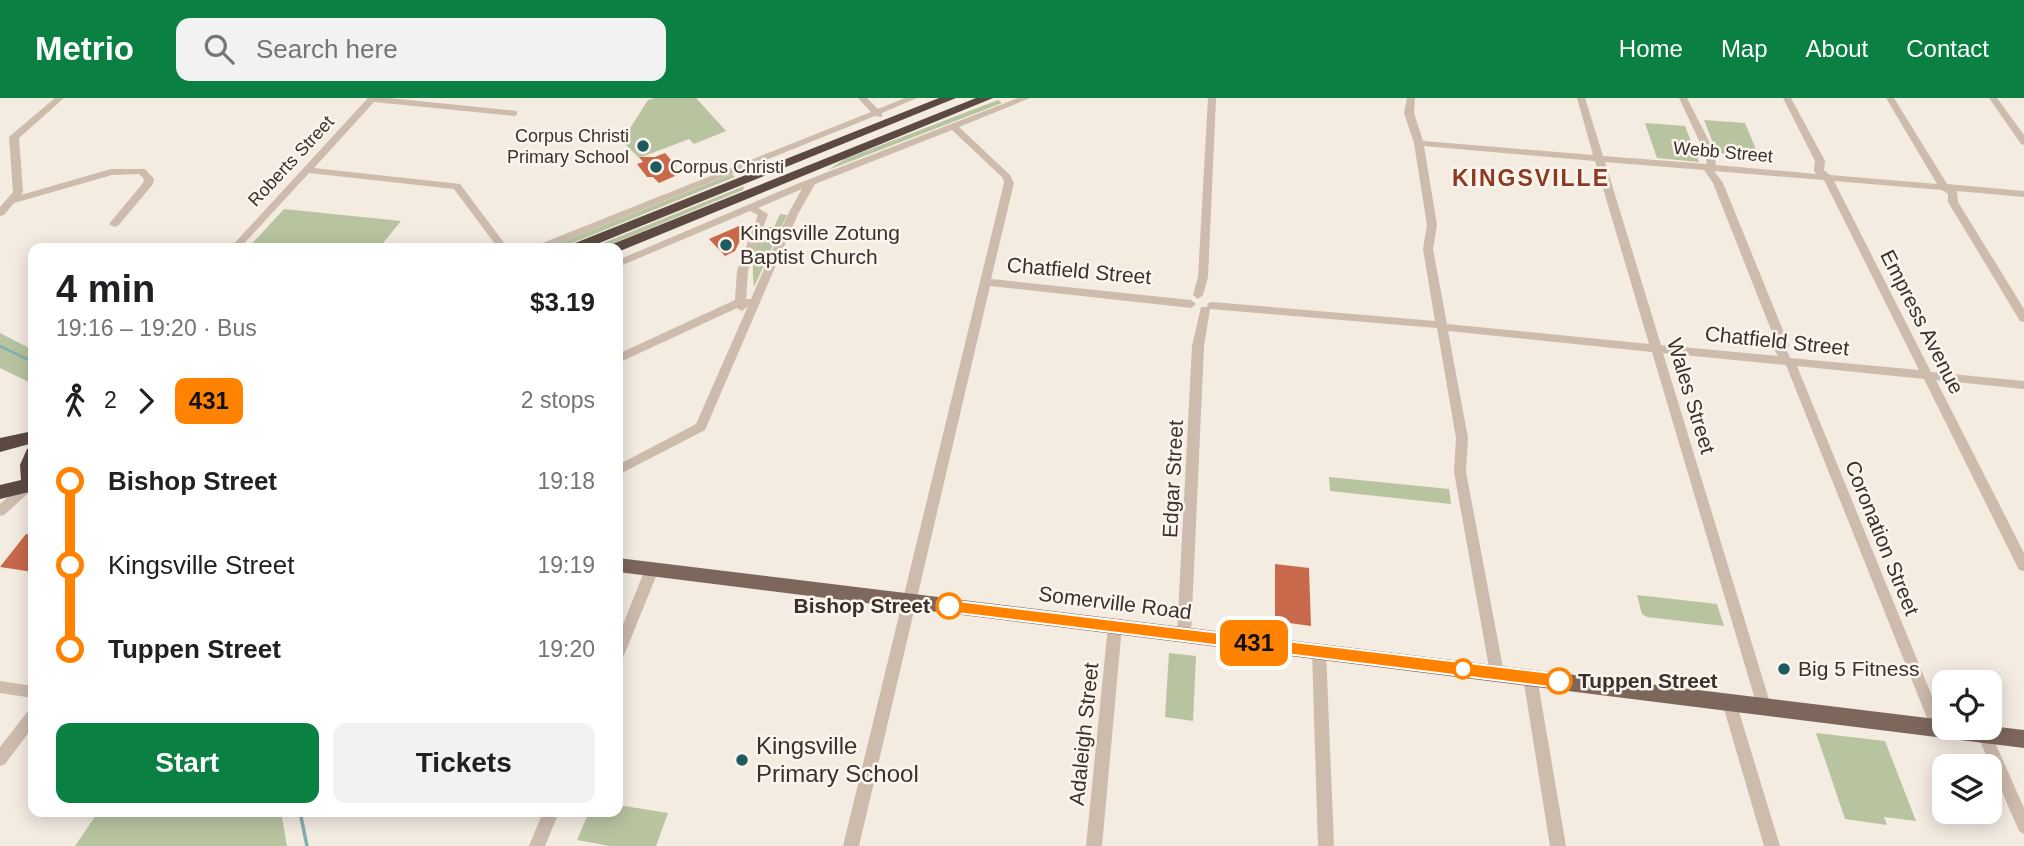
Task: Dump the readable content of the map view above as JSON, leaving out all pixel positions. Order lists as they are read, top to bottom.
{
  "streets": {
    "main road": ["Somerville Road"],
    "street": [
      "Webb Street",
      "Roberts Street",
      "Chatfield Street",
      "Empress Avenue",
      "Wales Street",
      "Edgar Street",
      "Coronation Street",
      "Adaleigh Street"
    ]
  },
  "crossings": [
    ["Webb Street", "Empress Avenue"],
    ["Webb Street", "Wales Street"],
    ["Webb Street", "Coronation Street"],
    ["Chatfield Street", "Empress Avenue"],
    ["Chatfield Street", "Wales Street"],
    ["Chatfield Street", "Edgar Street"],
    ["Chatfield Street", "Coronation Street"],
    ["Wales Street", "Somerville Road"],
    ["Edgar Street", "Somerville Road"],
    ["Somerville Road", "Adaleigh Street"]
  ],
  "districts": ["KINGSVILLE"],
  "places": [
    "Corpus Christi Primary School",
    "Corpus Christi",
    "Kingsville Zotung Baptist Church",
    "Bishop Street",
    "Big 5 Fitness",
    "Tuppen Street",
    "Kingsville Primary School"
  ],
  "lines": ["bus line 431"],
  "page": {
    "header": "Metrio",
    "search": "Search here",
    "nav": [
      "Home",
      "Map",
      "About",
      "Contact"
    ],
    "on_map": "431",
    "heading": ["4 min", "19:16 – 19:20 · Bus", "$3.19"],
    "legs": ["2", "431", "2 stops"],
    "list": [
      {
        "name": "Bishop Street",
        "value": "19:18"
      },
      {
        "name": "Kingsville Street",
        "value": "19:19"
      },
      {
        "name": "Tuppen Street",
        "value": "19:20"
      }
    ],
    "buttons": ["Start", "Tickets"]
  }
}
